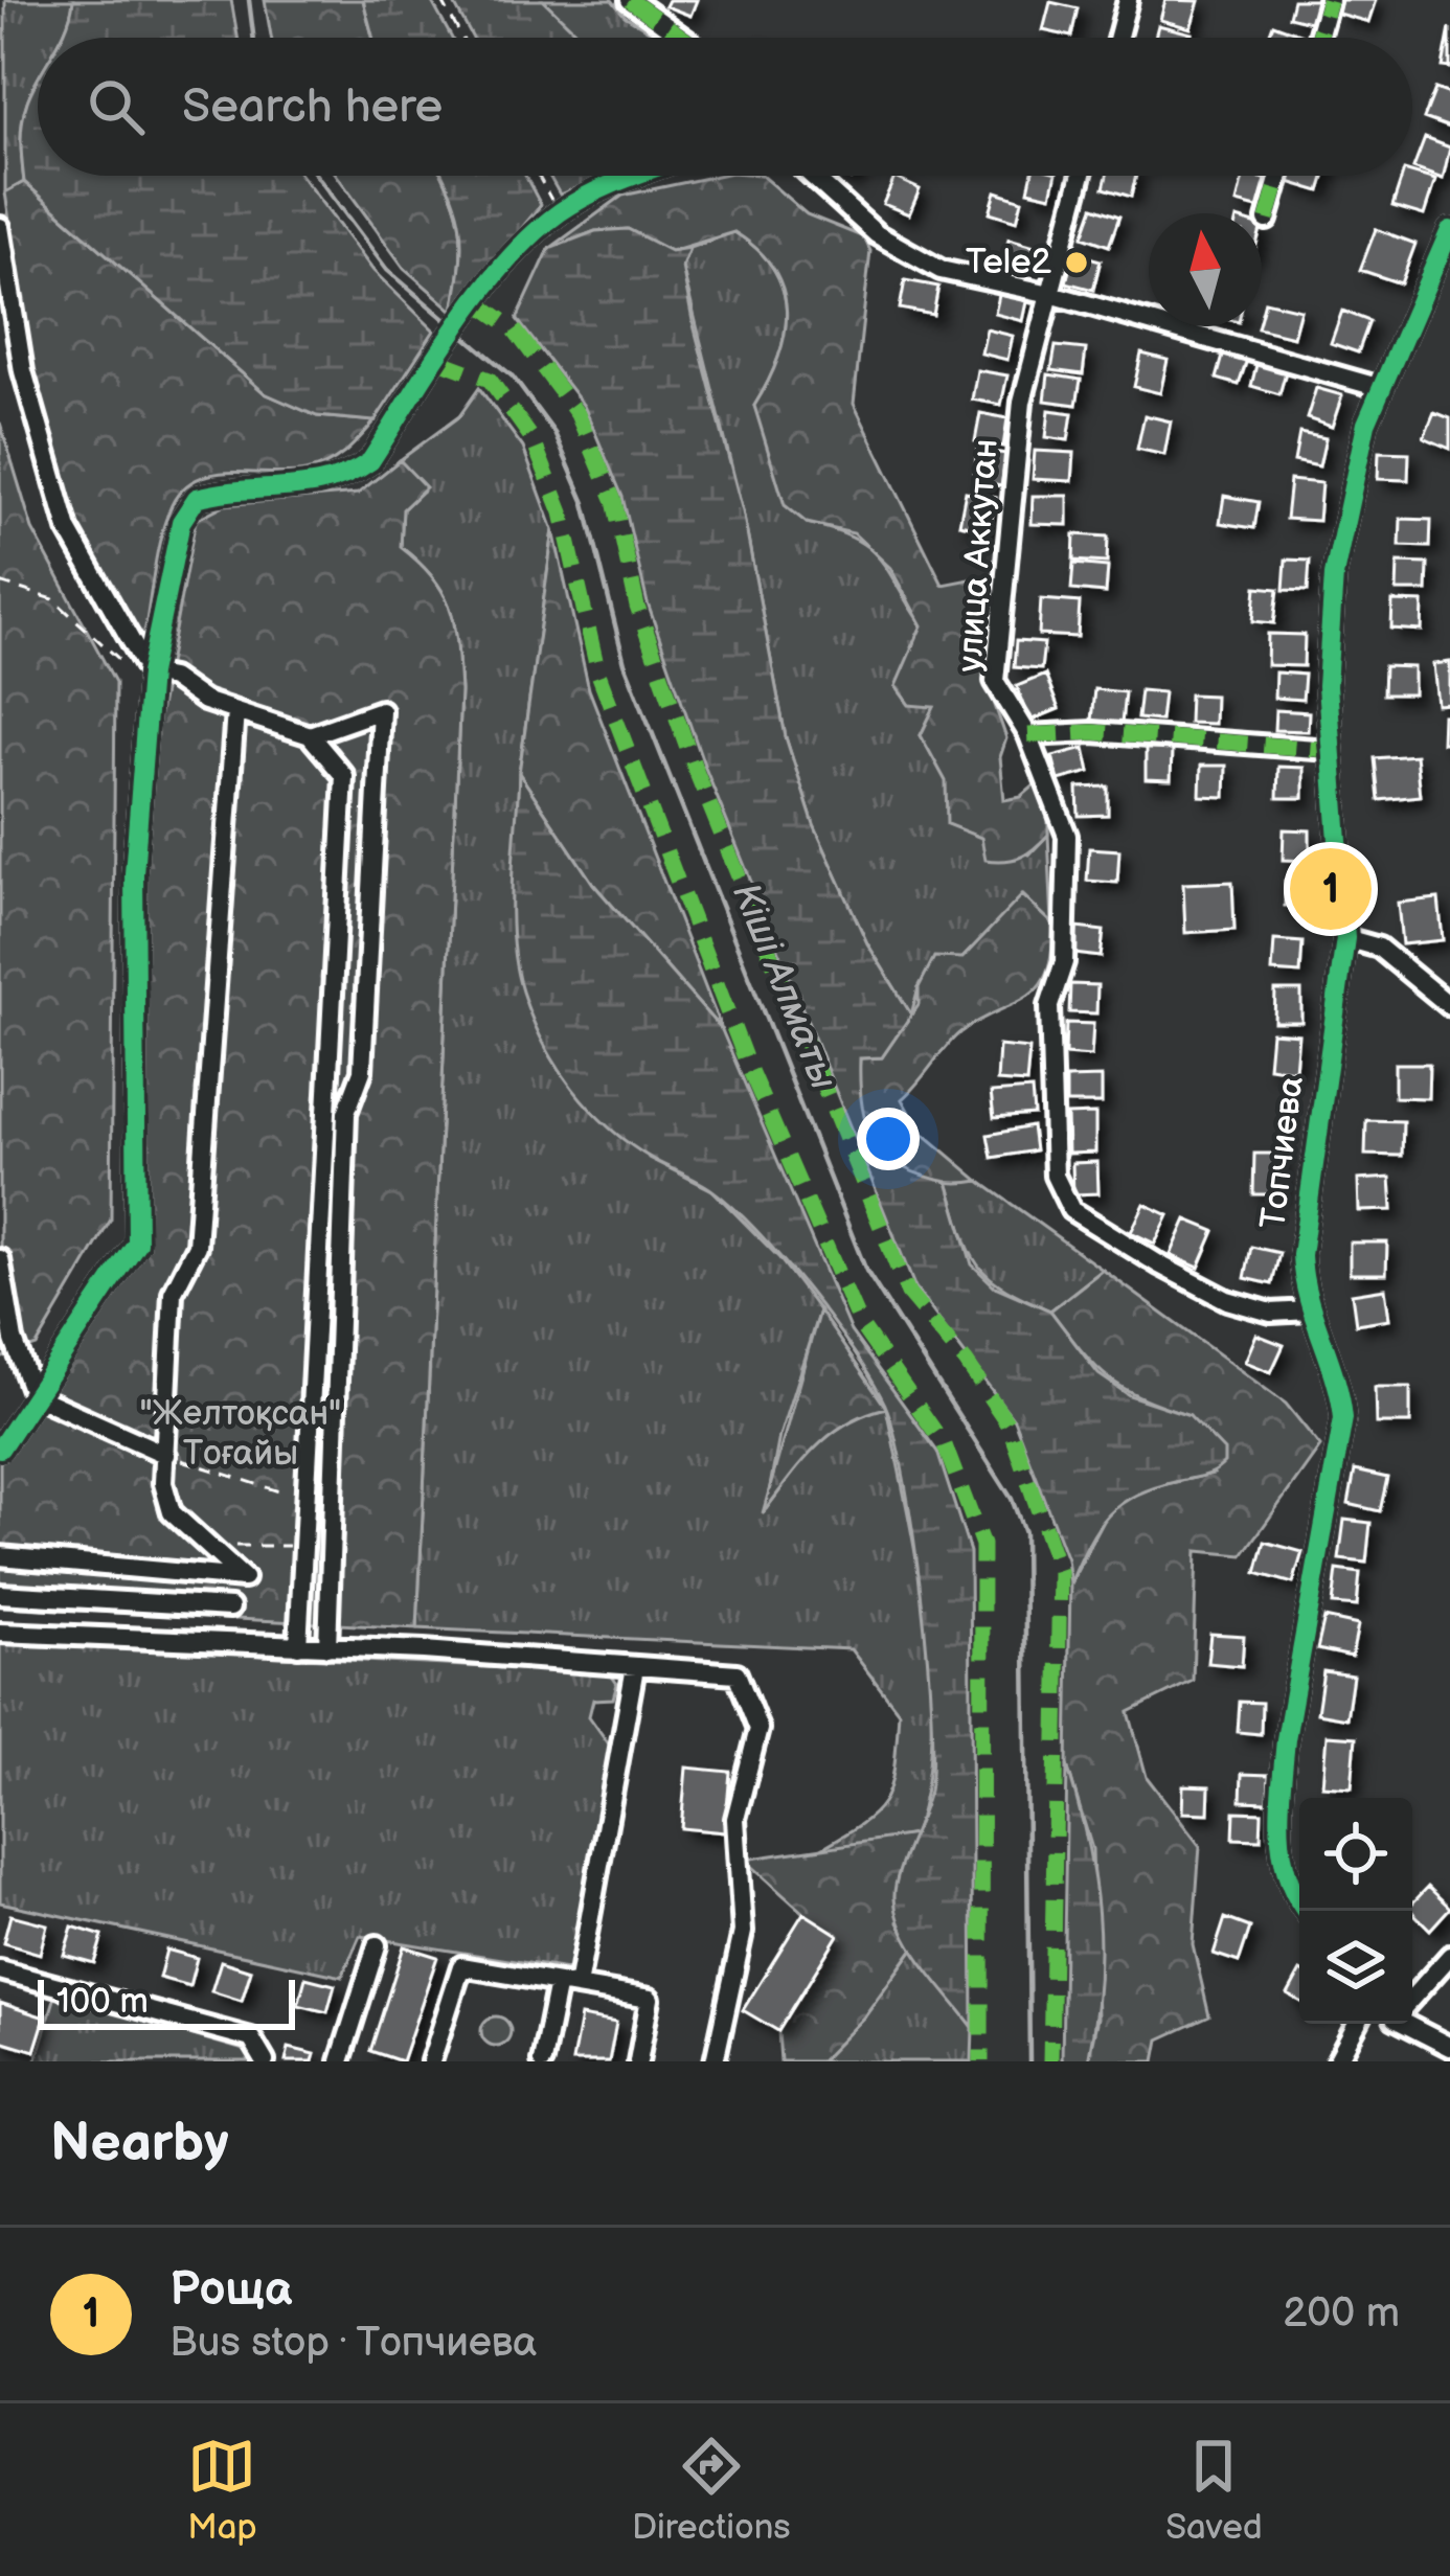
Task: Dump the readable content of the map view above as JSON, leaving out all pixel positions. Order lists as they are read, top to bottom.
{
  "streets": {
    "street": ["улица Аккутан", "Топчиева"]
  },
  "crossings": [
    ["улица Аккутан", "Топчиева"]
  ],
  "water": ["Кіші Алматы"],
  "parks": ["\"Желтоқсан\" Тоғайы"],
  "places": ["Tele2"],
  "scale_bar": "100 m",
  "north": "top",
  "page": {
    "search": "Search here",
    "pins": "1",
    "scale": "100 m",
    "heading": "Nearby",
    "list": [
      {
        "mark": "1",
        "name": "Роща",
        "note": "Bus stop · Топчиева",
        "value": "200 m"
      }
    ],
    "nav": ["Map", "Directions", "Saved"]
  }
}
